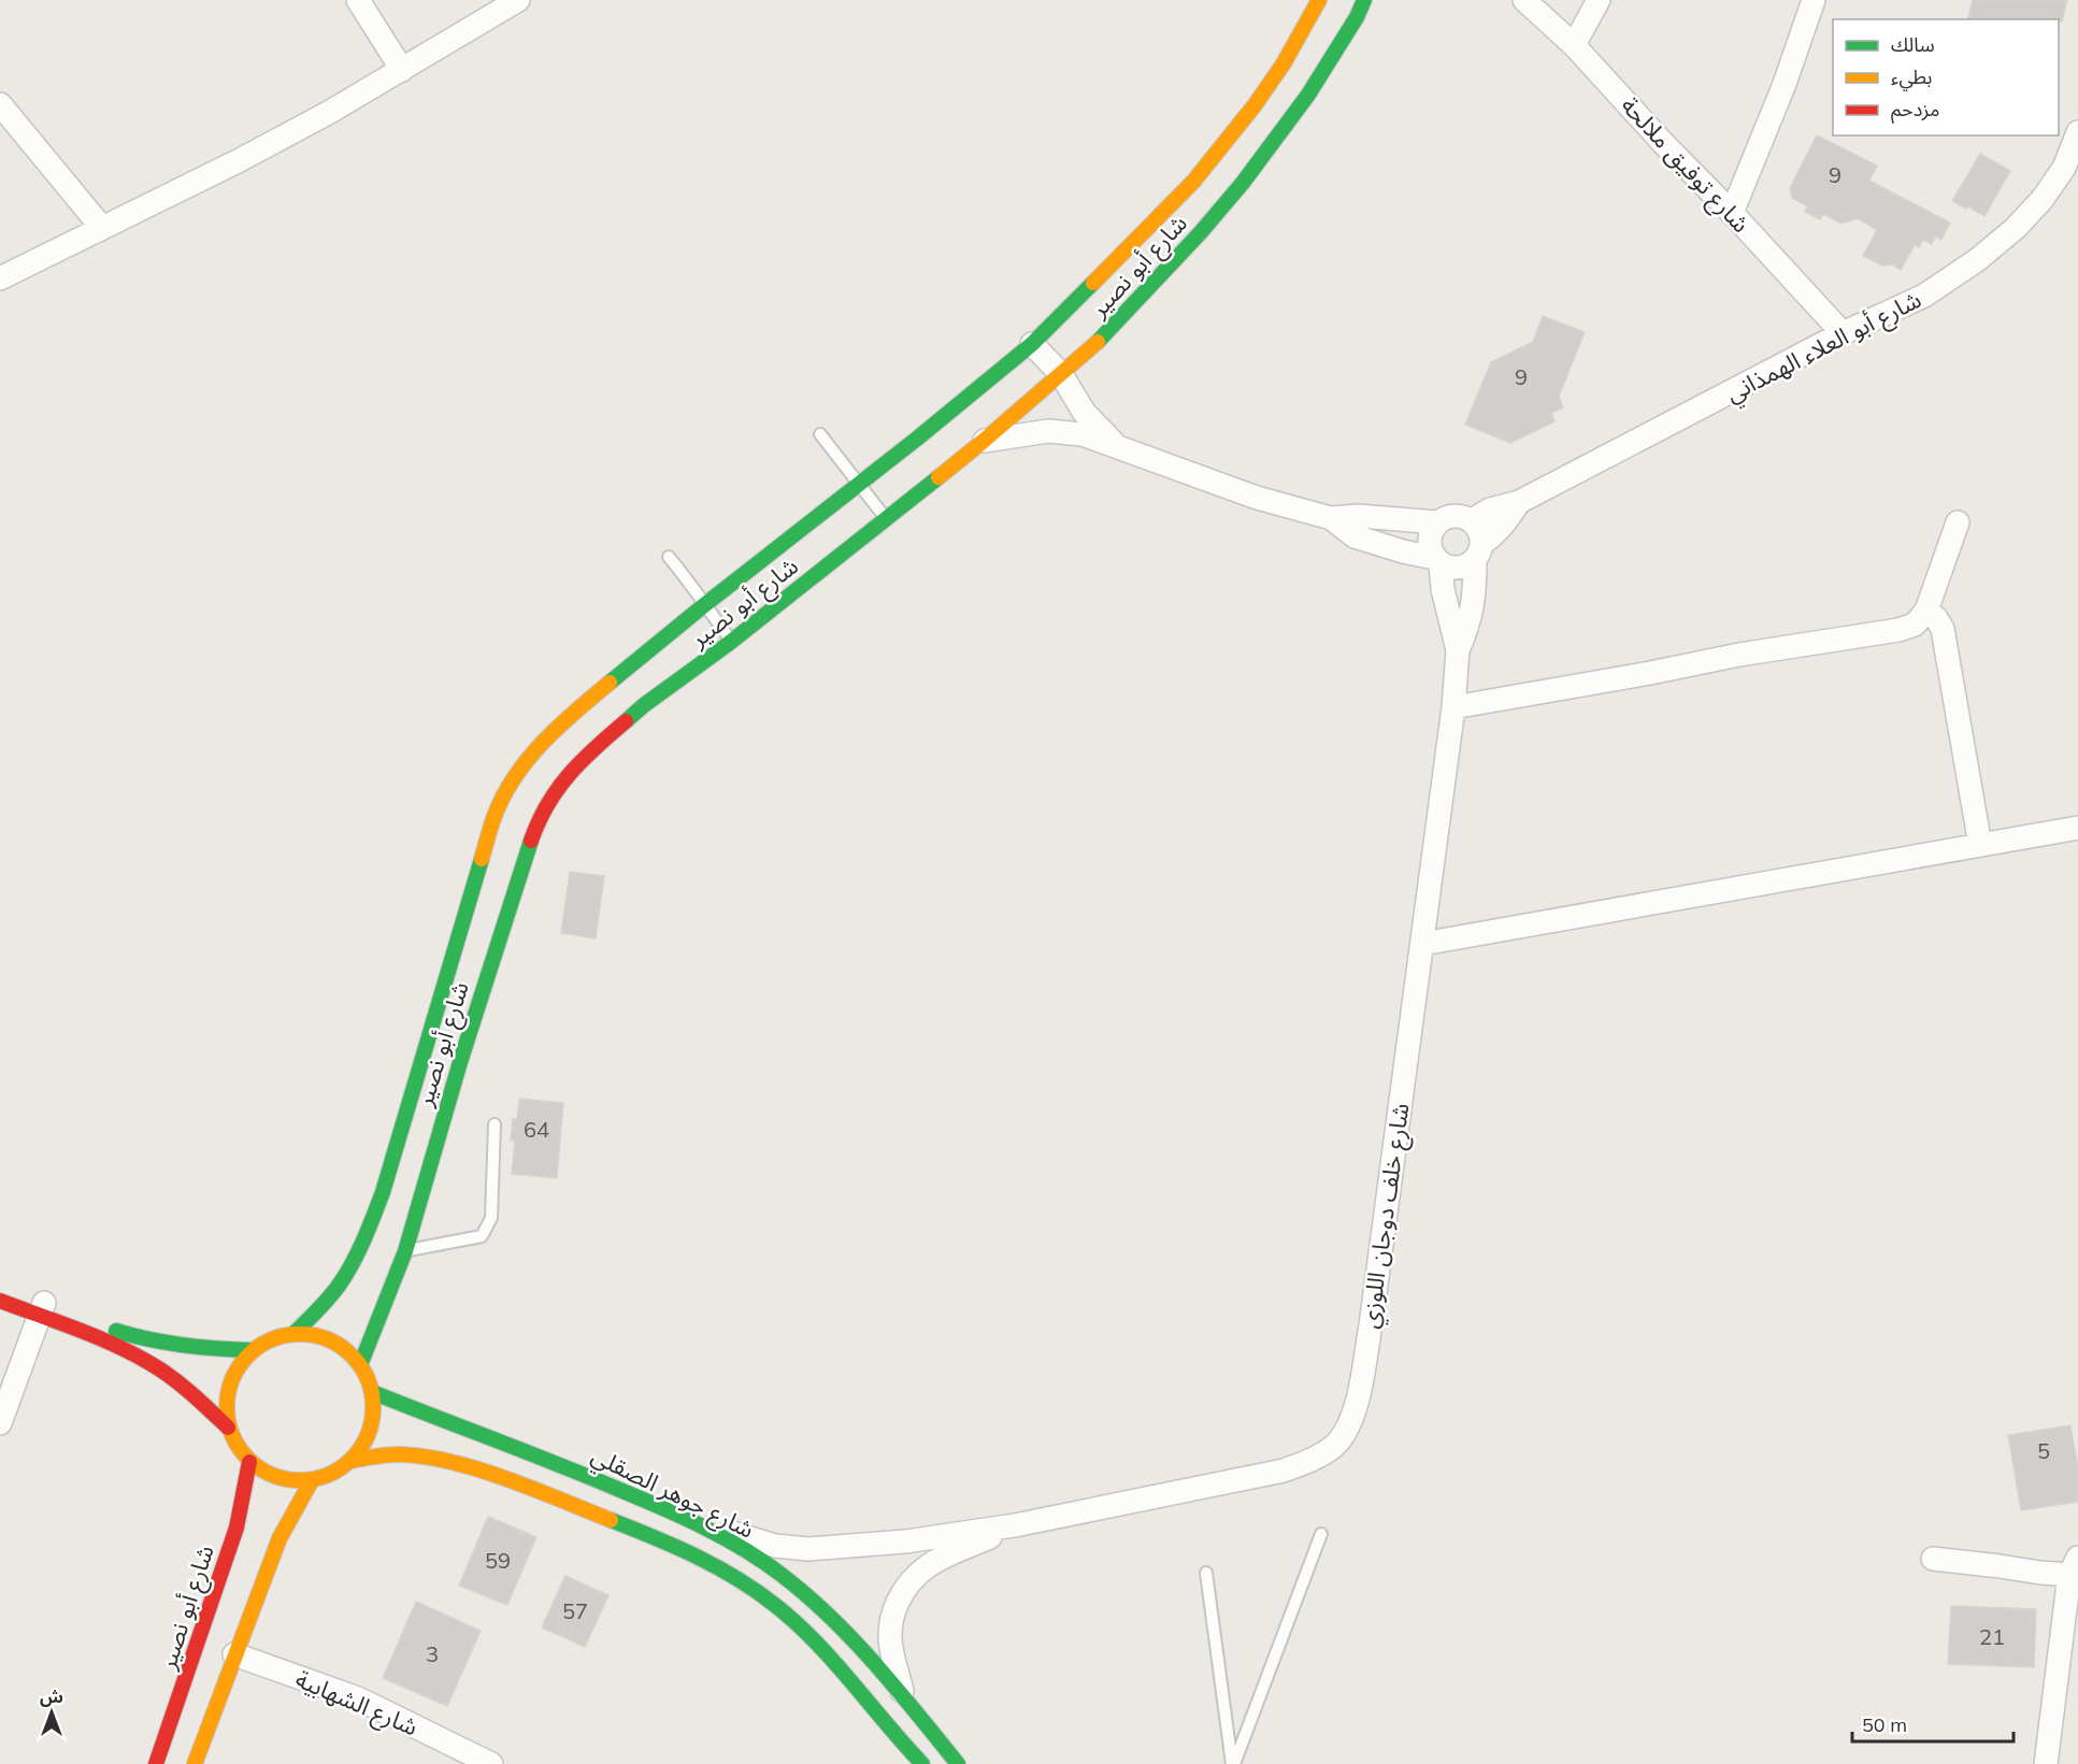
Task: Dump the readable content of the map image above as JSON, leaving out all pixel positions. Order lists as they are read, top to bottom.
{
  "streets": {
    "main road": ["شارع أبو نصير", "شارع جوهر الصقلي"],
    "street": [
      "شارع توفيق ملالحة",
      "شارع أبو العلاء الهمذاني",
      "شارع خلف دوجان اللوزي",
      "شارع الشهابية"
    ]
  },
  "crossings": [
    ["شارع توفيق ملالحة", "شارع أبو العلاء الهمذاني"],
    ["شارع أبو نصير", "شارع جوهر الصقلي"],
    ["شارع أبو العلاء الهمذاني", "شارع خلف دوجان اللوزي"],
    ["شارع خلف دوجان اللوزي", "شارع جوهر الصقلي"]
  ],
  "house_numbers": [
    "9",
    "9",
    "64",
    "5",
    "59",
    "57",
    "21",
    "3"
  ],
  "legend": ["سالك", "بطيء", "مزدحم"],
  "scale_bar": "50 m",
  "north": "top"
}
